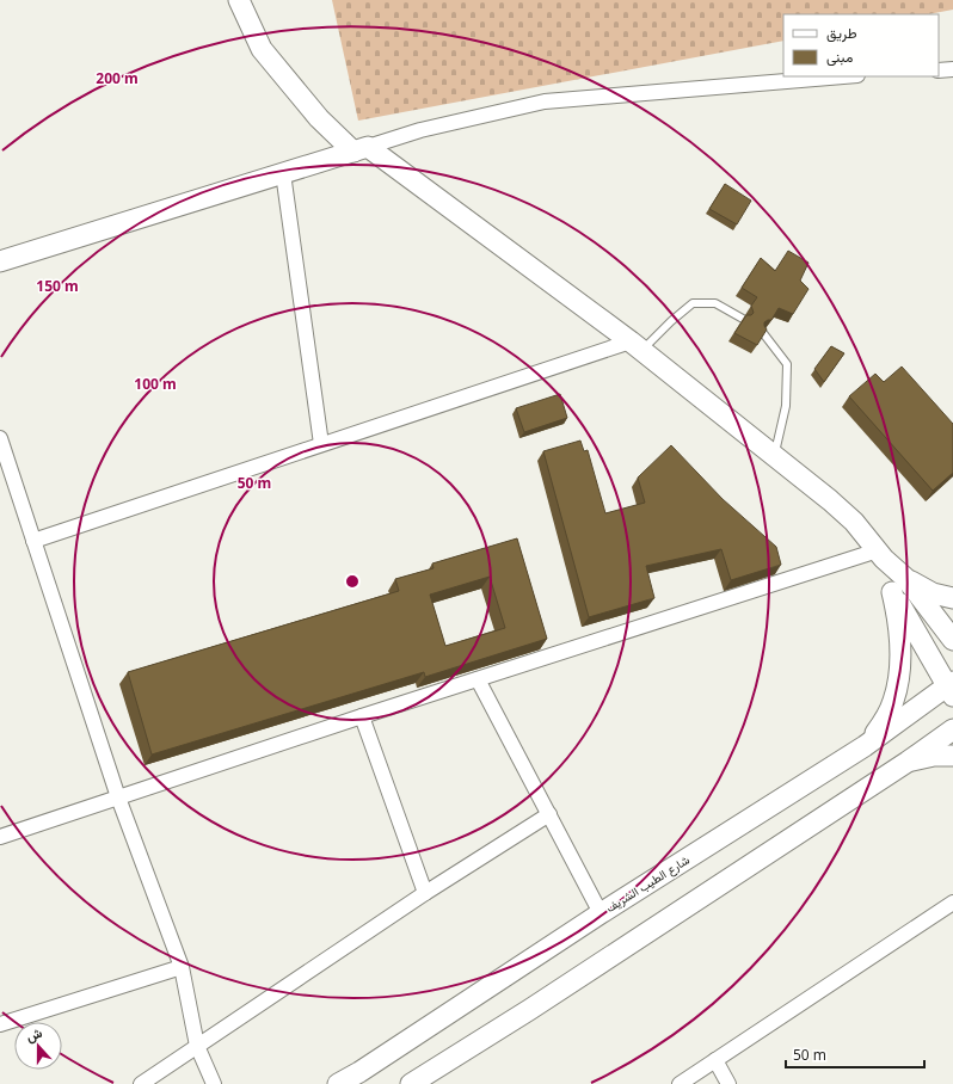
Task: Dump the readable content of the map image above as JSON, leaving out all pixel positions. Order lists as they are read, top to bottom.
{
  "streets": {
    "main road": ["شارع الطيب الشريف"]
  },
  "legend": ["طريق", "مبنى"],
  "scale_bar": "50 m",
  "north": "top",
  "rings": [
    "200 m",
    "150 m",
    "100 m",
    "50 m"
  ]
}
